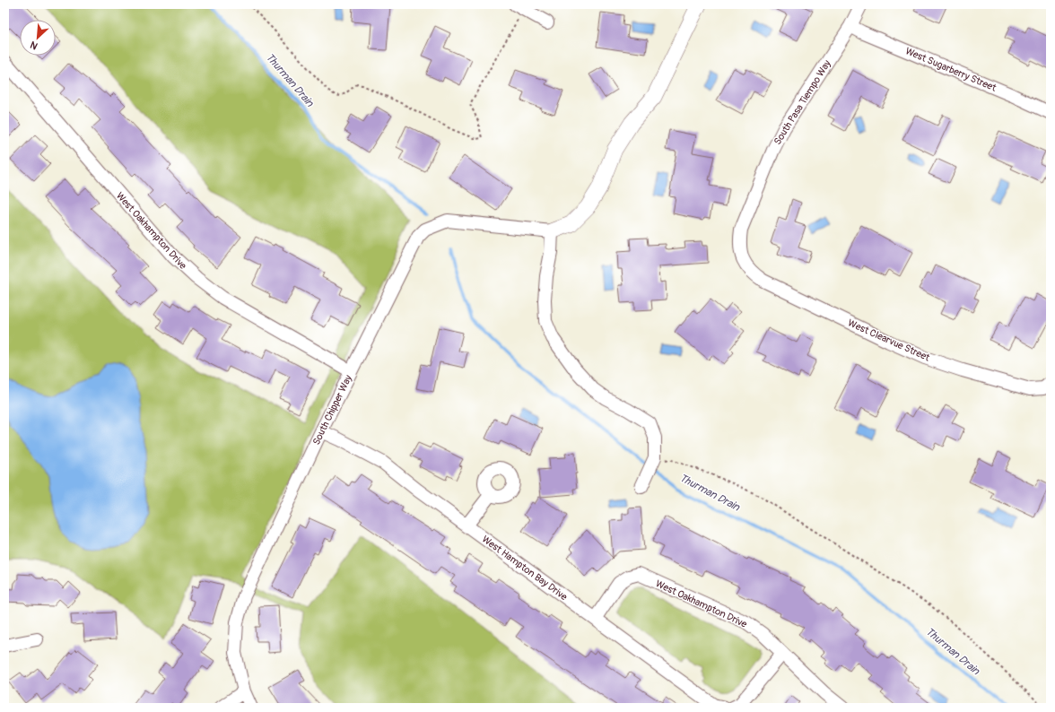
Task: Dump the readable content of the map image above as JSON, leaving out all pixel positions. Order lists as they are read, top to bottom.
{
  "streets": {
    "street": [
      "West Sugarberry Street",
      "South Pasa Tiempo Way",
      "West Oakhampton Drive",
      "West Clearvue Street",
      "South Chipper Way",
      "West Hampton Bay Drive"
    ]
  },
  "crossings": [
    ["West Sugarberry Street", "South Pasa Tiempo Way"],
    ["South Pasa Tiempo Way", "West Clearvue Street"],
    ["West Oakhampton Drive", "South Chipper Way"],
    ["West Oakhampton Drive", "West Hampton Bay Drive"],
    ["South Chipper Way", "West Hampton Bay Drive"]
  ],
  "water": ["Thurman Drain"],
  "north": "bottom left"
}
